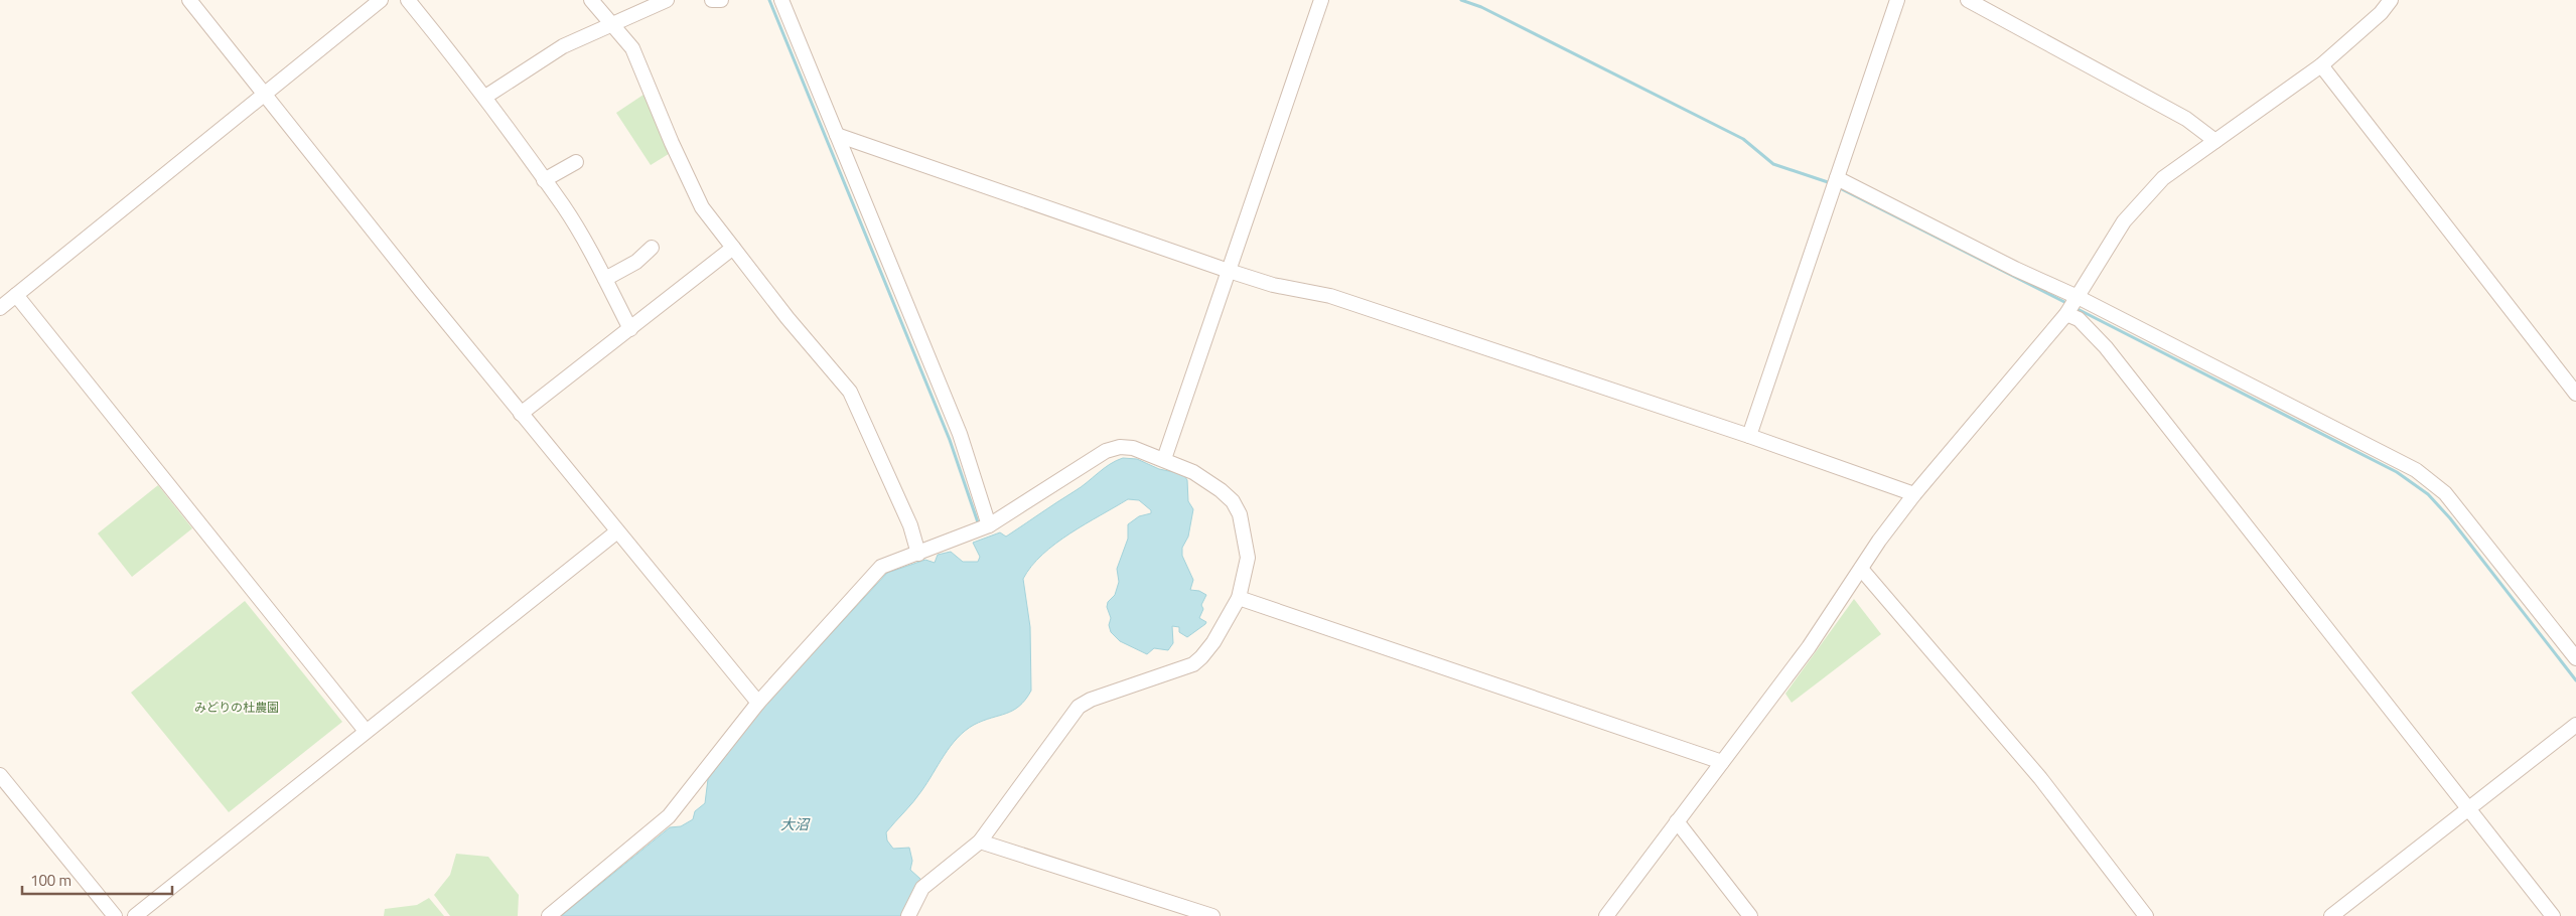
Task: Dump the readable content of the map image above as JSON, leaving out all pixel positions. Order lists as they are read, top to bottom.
{
  "water": ["大沼"],
  "parks": ["みどりの杜農園"],
  "scale_bar": "100 m"
}
